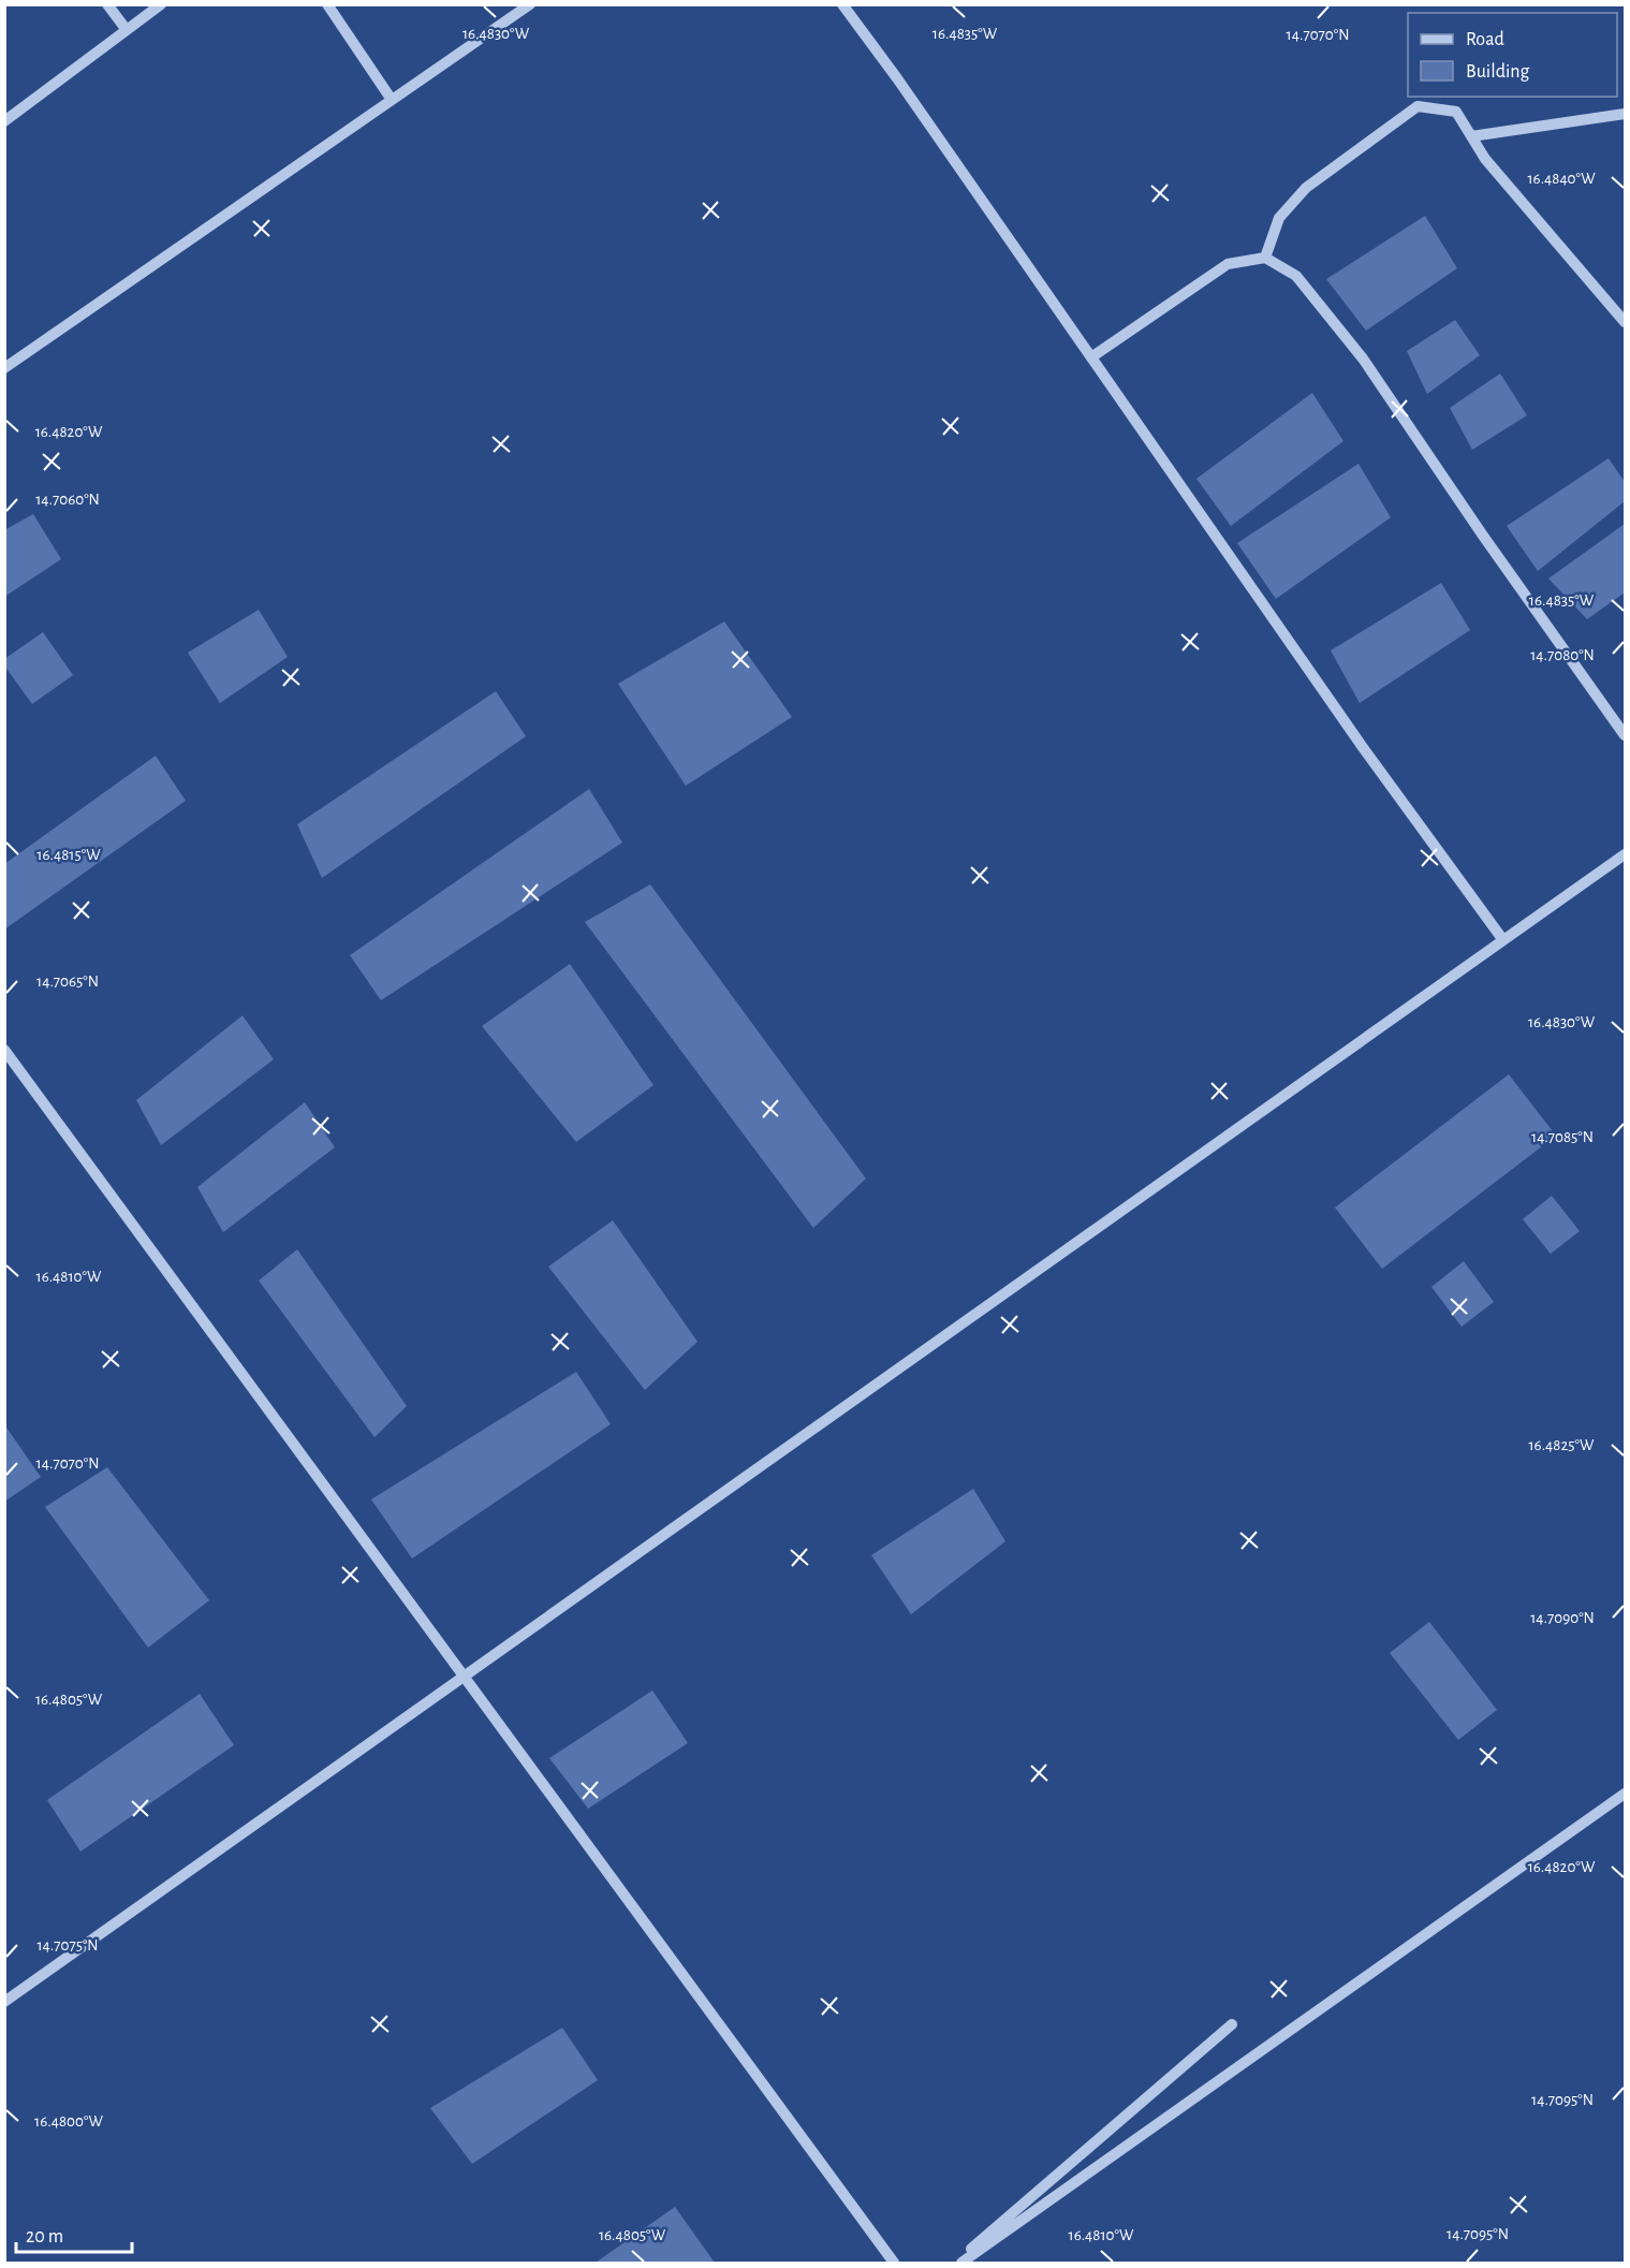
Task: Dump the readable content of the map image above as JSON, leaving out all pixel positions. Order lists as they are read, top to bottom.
{
  "legend": ["Road", "Building"],
  "scale_bar": "20 m",
  "coordinates": [
    "16.4835°W",
    "16.4830°W",
    "14.7070°N",
    "16.4840°W",
    "16.4820°W",
    "14.7060°N",
    "14.7080°N",
    "16.4815°W",
    "14.7065°N",
    "14.7085°N",
    "16.4810°W",
    "16.4825°W",
    "14.7090°N",
    "16.4805°W",
    "14.7075°N",
    "14.7095°N",
    "16.4800°W"
  ]
}
